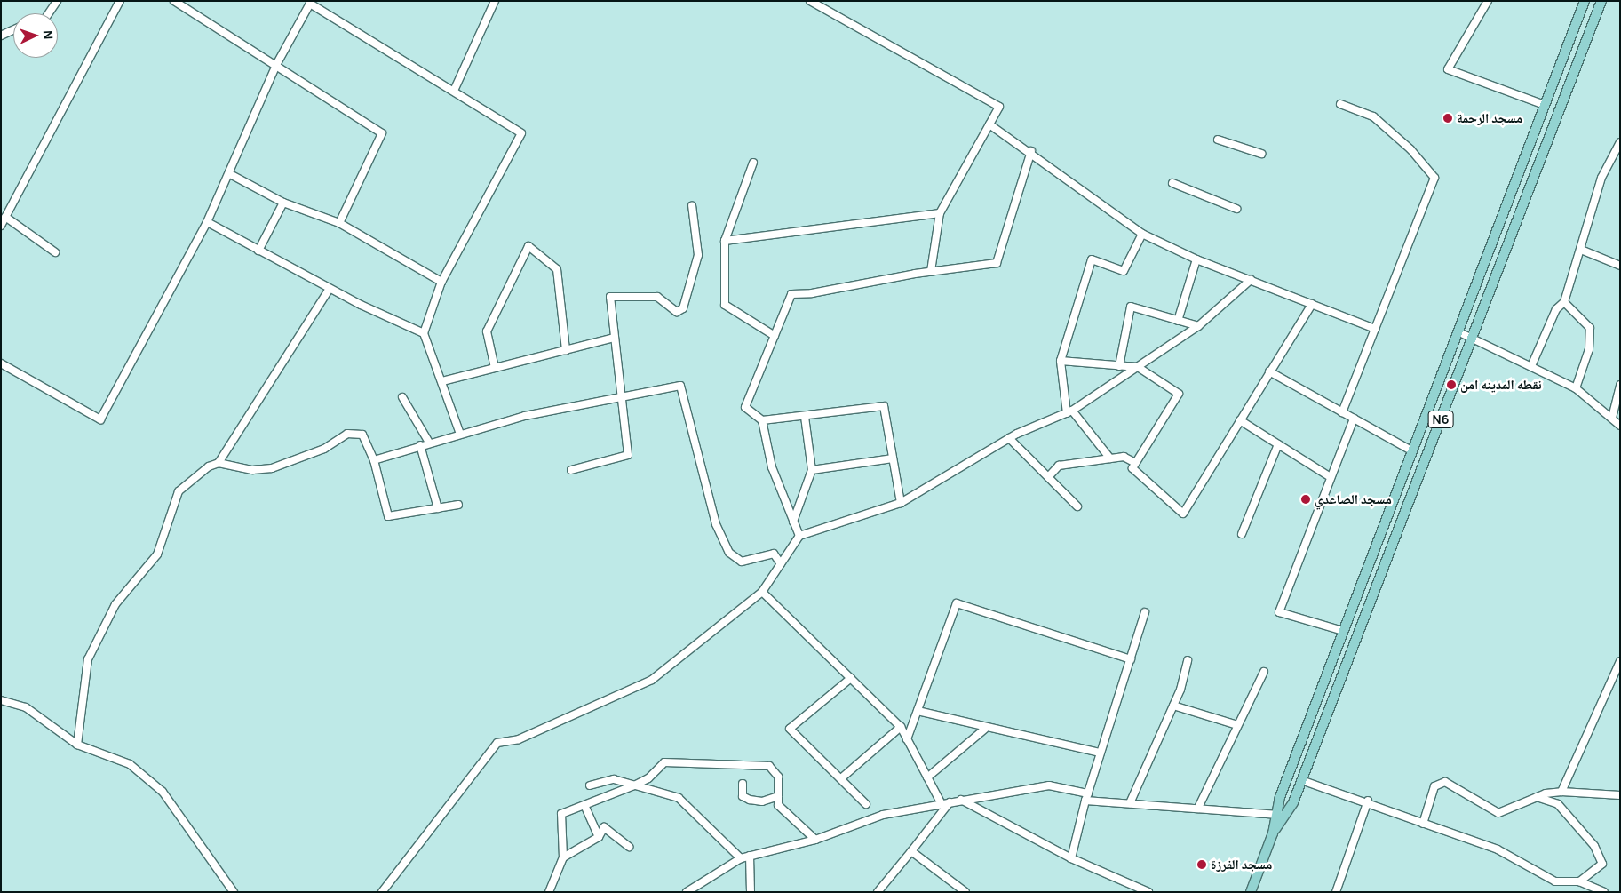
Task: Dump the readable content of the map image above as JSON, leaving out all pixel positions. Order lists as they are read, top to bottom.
{
  "streets": {
    "main road": ["N6"]
  },
  "places": [
    "مسجد الرحمة",
    "نقطه المدينه امن",
    "مسجد الصاعدي",
    "مسجد الفرزة"
  ],
  "north": "right"
}
